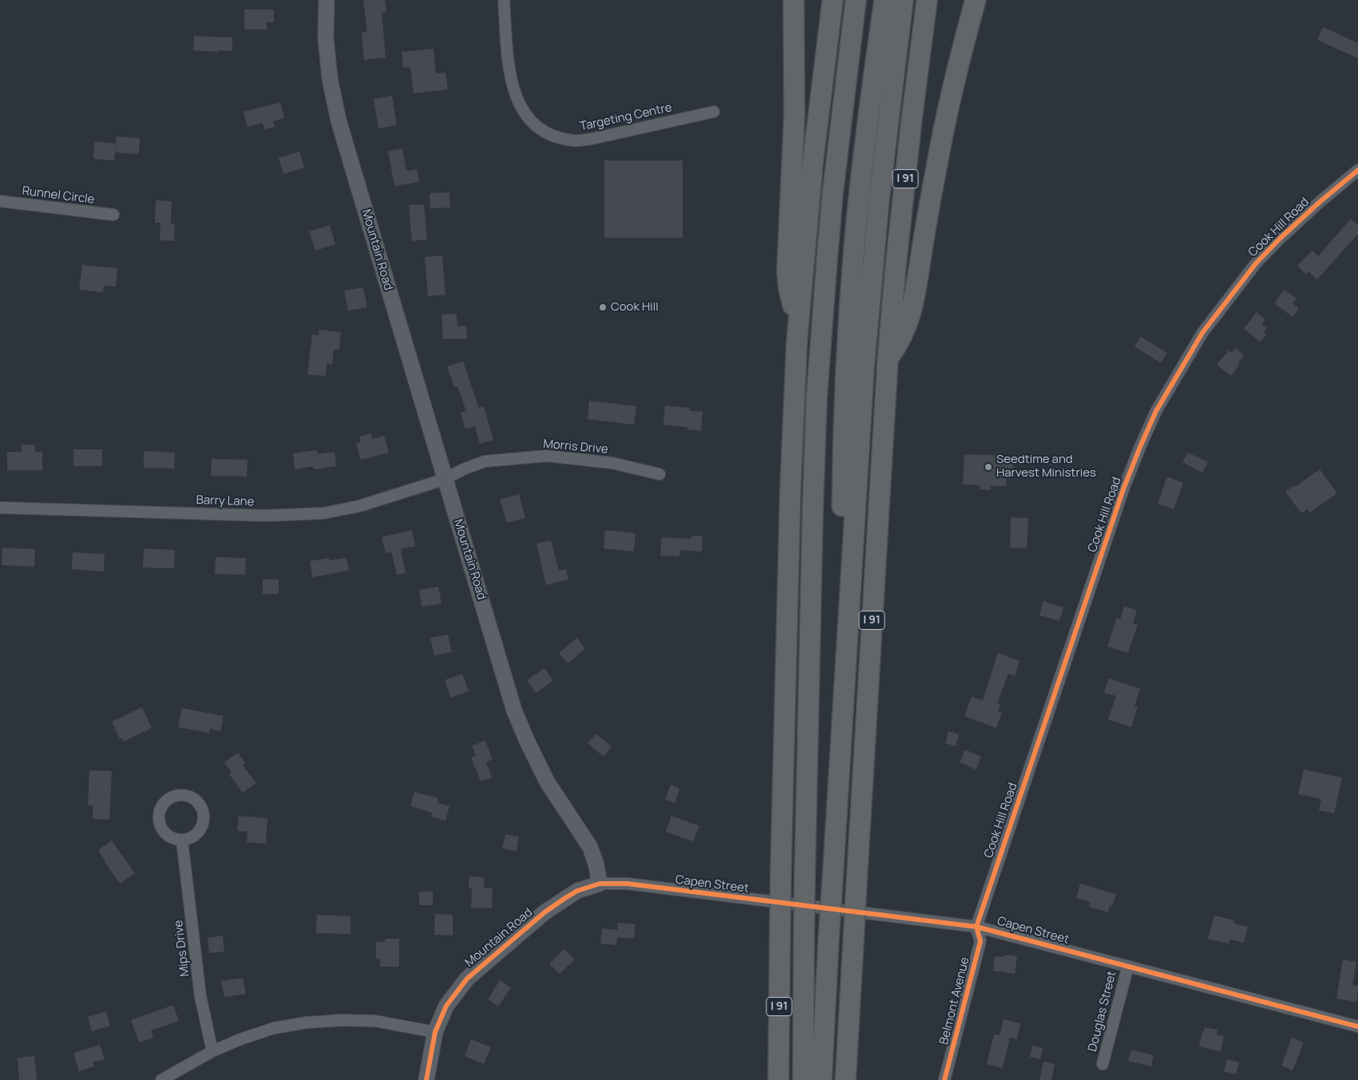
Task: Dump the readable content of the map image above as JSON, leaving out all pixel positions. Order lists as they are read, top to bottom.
{
  "streets": {
    "highway": ["I 91"],
    "street": [
      "Targeting Centre",
      "Runnel Circle",
      "Cook Hill Road",
      "Mountain Road",
      "Morris Drive",
      "Barry Lane",
      "Capen Street",
      "Mips Drive",
      "Belmont Avenue",
      "Douglas Street"
    ]
  },
  "crossings": [
    ["Cook Hill Road", "Capen Street"],
    ["Cook Hill Road", "Belmont Avenue"],
    ["Mountain Road", "Morris Drive"],
    ["Mountain Road", "Barry Lane"],
    ["Mountain Road", "Capen Street"],
    ["Morris Drive", "Barry Lane"],
    ["Capen Street", "Belmont Avenue"],
    ["Capen Street", "Douglas Street"]
  ],
  "places": ["Cook Hill", "Seedtime and Harvest Ministries"]
}
